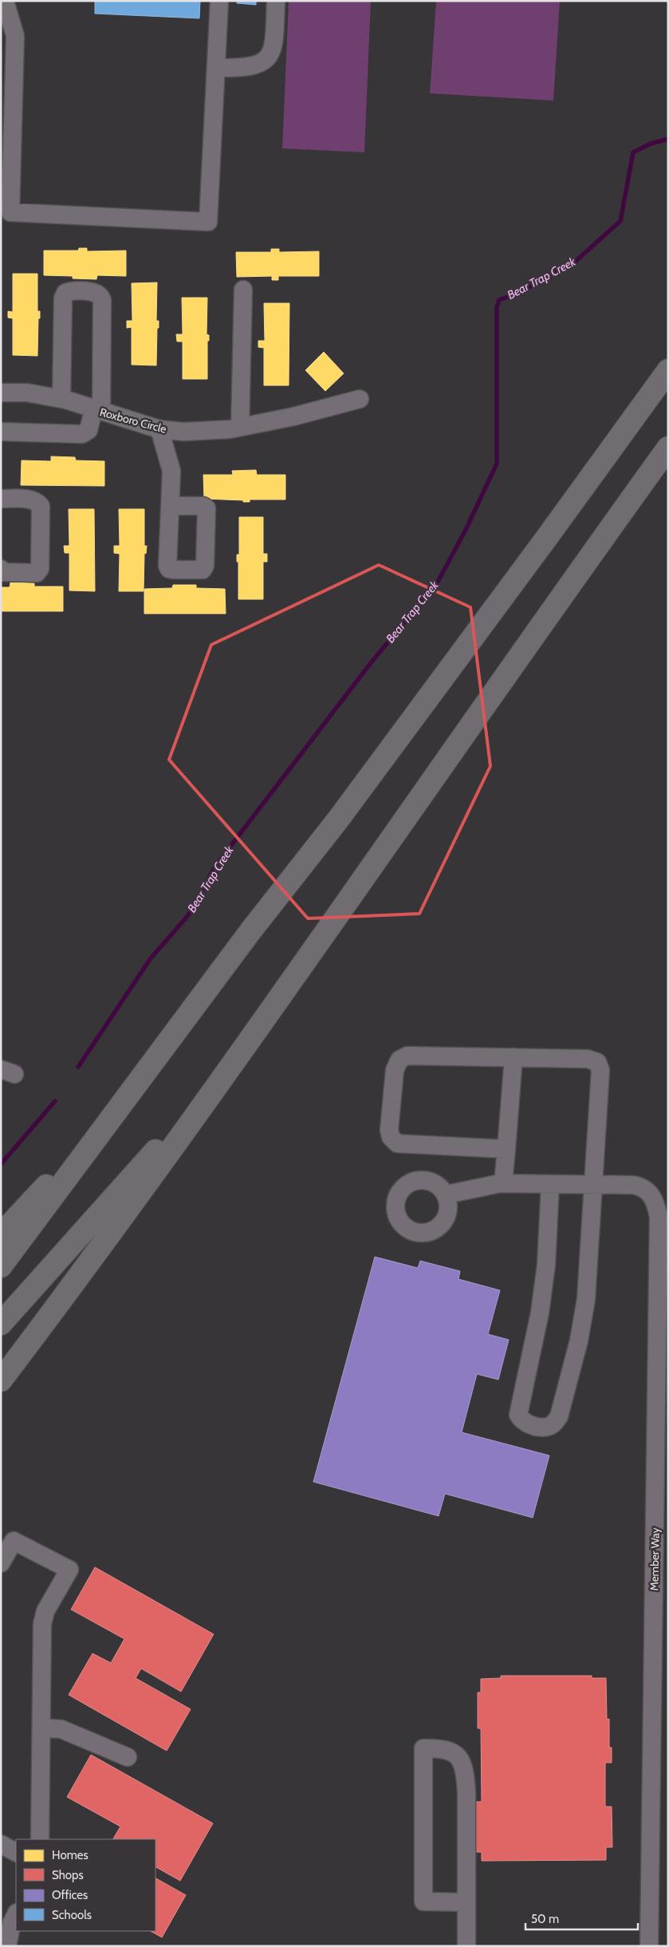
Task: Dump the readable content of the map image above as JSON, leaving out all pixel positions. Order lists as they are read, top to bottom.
{
  "streets": {
    "street": ["Roxboro Circle", "Member Way"]
  },
  "water": ["Bear Trap Creek"],
  "legend": [
    "Homes",
    "Shops",
    "Offices",
    "Schools"
  ],
  "scale_bar": "50 m"
}
